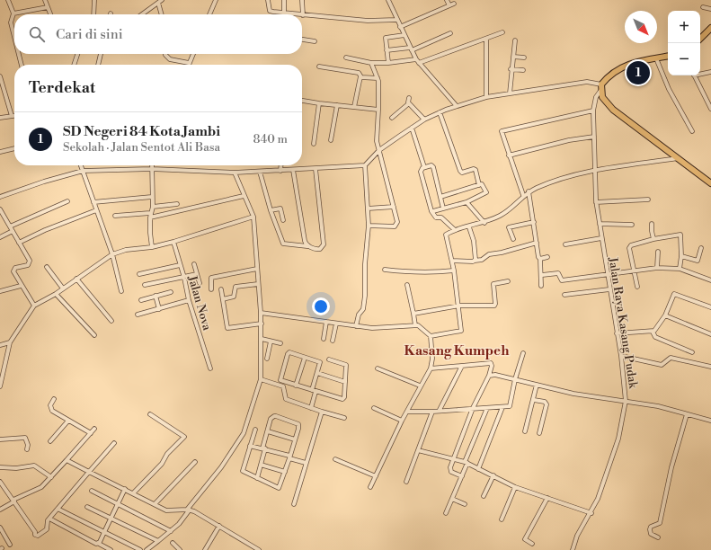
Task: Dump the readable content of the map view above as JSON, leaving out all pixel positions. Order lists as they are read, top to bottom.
{
  "streets": {
    "street": ["Jalan Nova", "Jalan Raya Kasang Pudak"]
  },
  "districts": ["Kasang Kumpeh"],
  "north": "bottom right",
  "page": {
    "map_buttons": ["+", "−"],
    "search": "Cari di sini",
    "pins": "1",
    "heading": "Terdekat",
    "list": [
      {
        "mark": "1",
        "name": "SD Negeri 84 Kota Jambi",
        "note": "Sekolah · Jalan Sentot Ali Basa",
        "value": "840 m"
      }
    ]
  }
}
